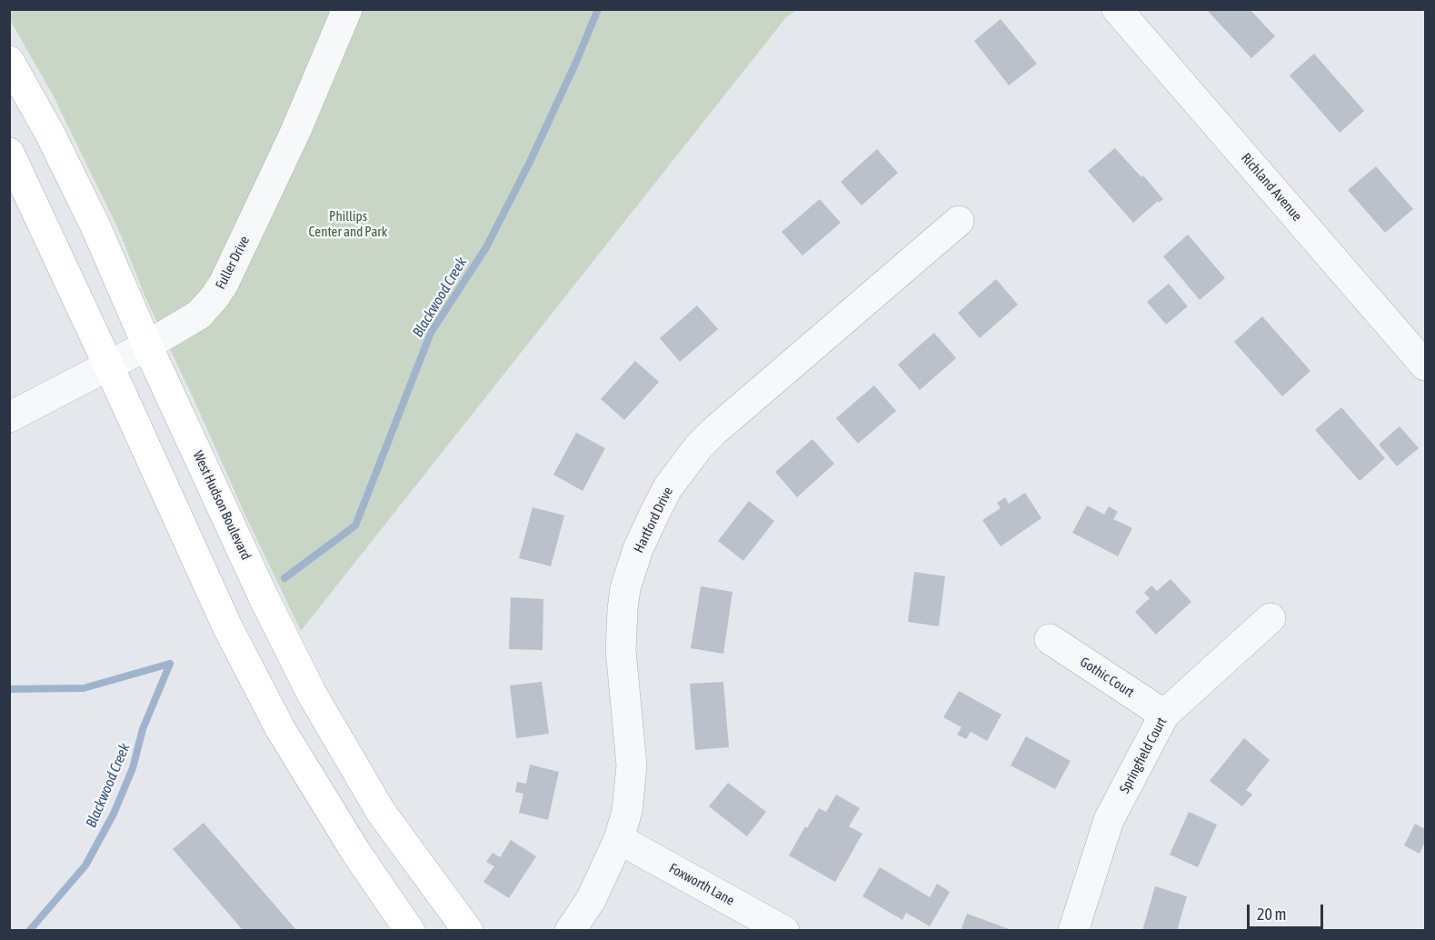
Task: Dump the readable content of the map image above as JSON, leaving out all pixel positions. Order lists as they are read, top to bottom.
{
  "streets": {
    "main road": ["West Hudson Boulevard"],
    "street": [
      "Richland Avenue",
      "Fuller Drive",
      "Hartford Drive",
      "Gothic Court",
      "Springfield Court",
      "Foxworth Lane"
    ]
  },
  "crossings": [
    ["Fuller Drive", "West Hudson Boulevard"],
    ["Hartford Drive", "Foxworth Lane"],
    ["Gothic Court", "Springfield Court"]
  ],
  "water": ["Blackwood Creek"],
  "parks": ["Phillips Center and Park"],
  "scale_bar": "20 m"
}
